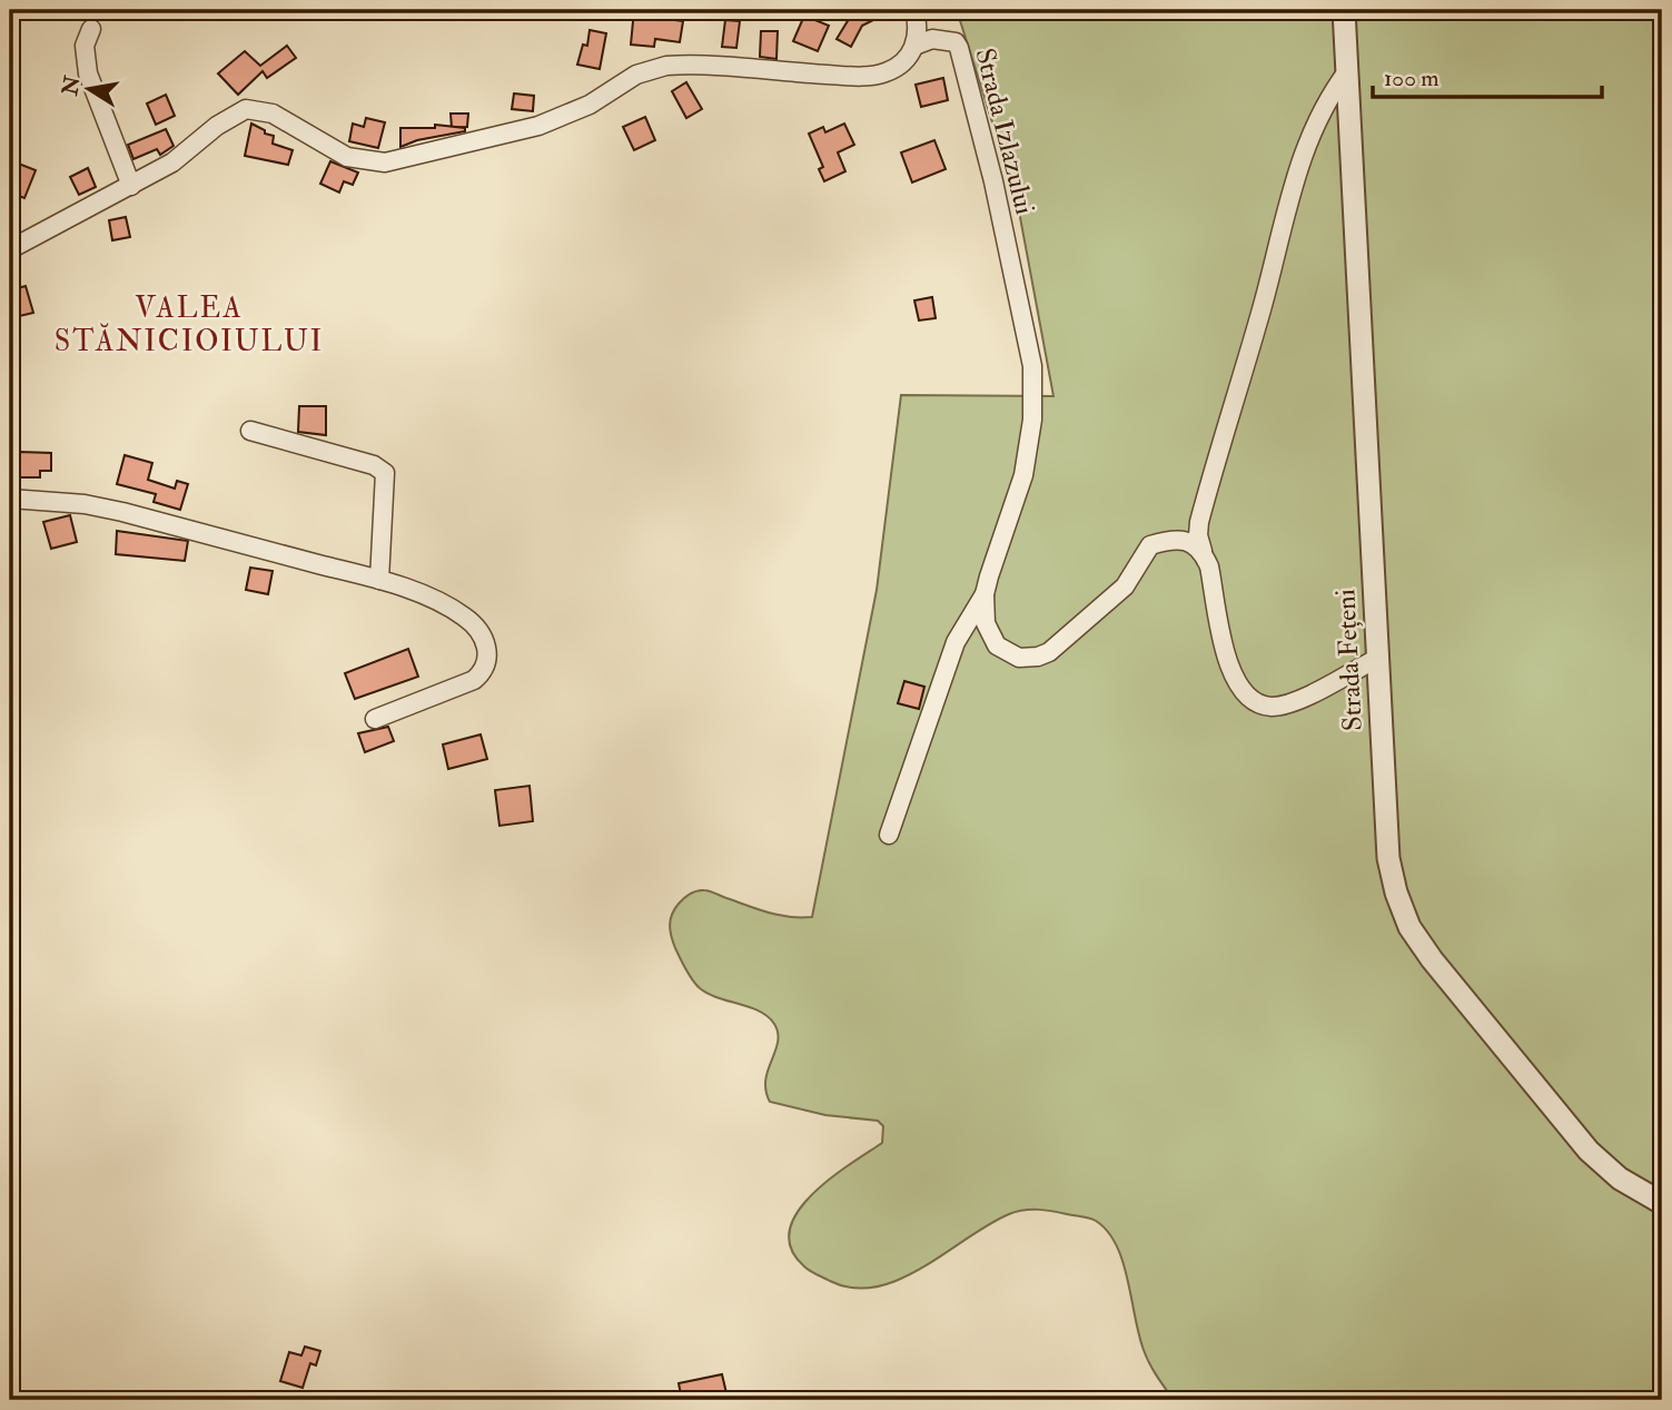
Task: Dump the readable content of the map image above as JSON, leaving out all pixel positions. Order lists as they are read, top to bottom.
{
  "streets": {
    "street": ["Strada Izlazului", "Strada Fețeni"]
  },
  "districts": ["VALEA STĂNICIOIULUI"],
  "scale_bar": "100 m",
  "north": "left"
}
